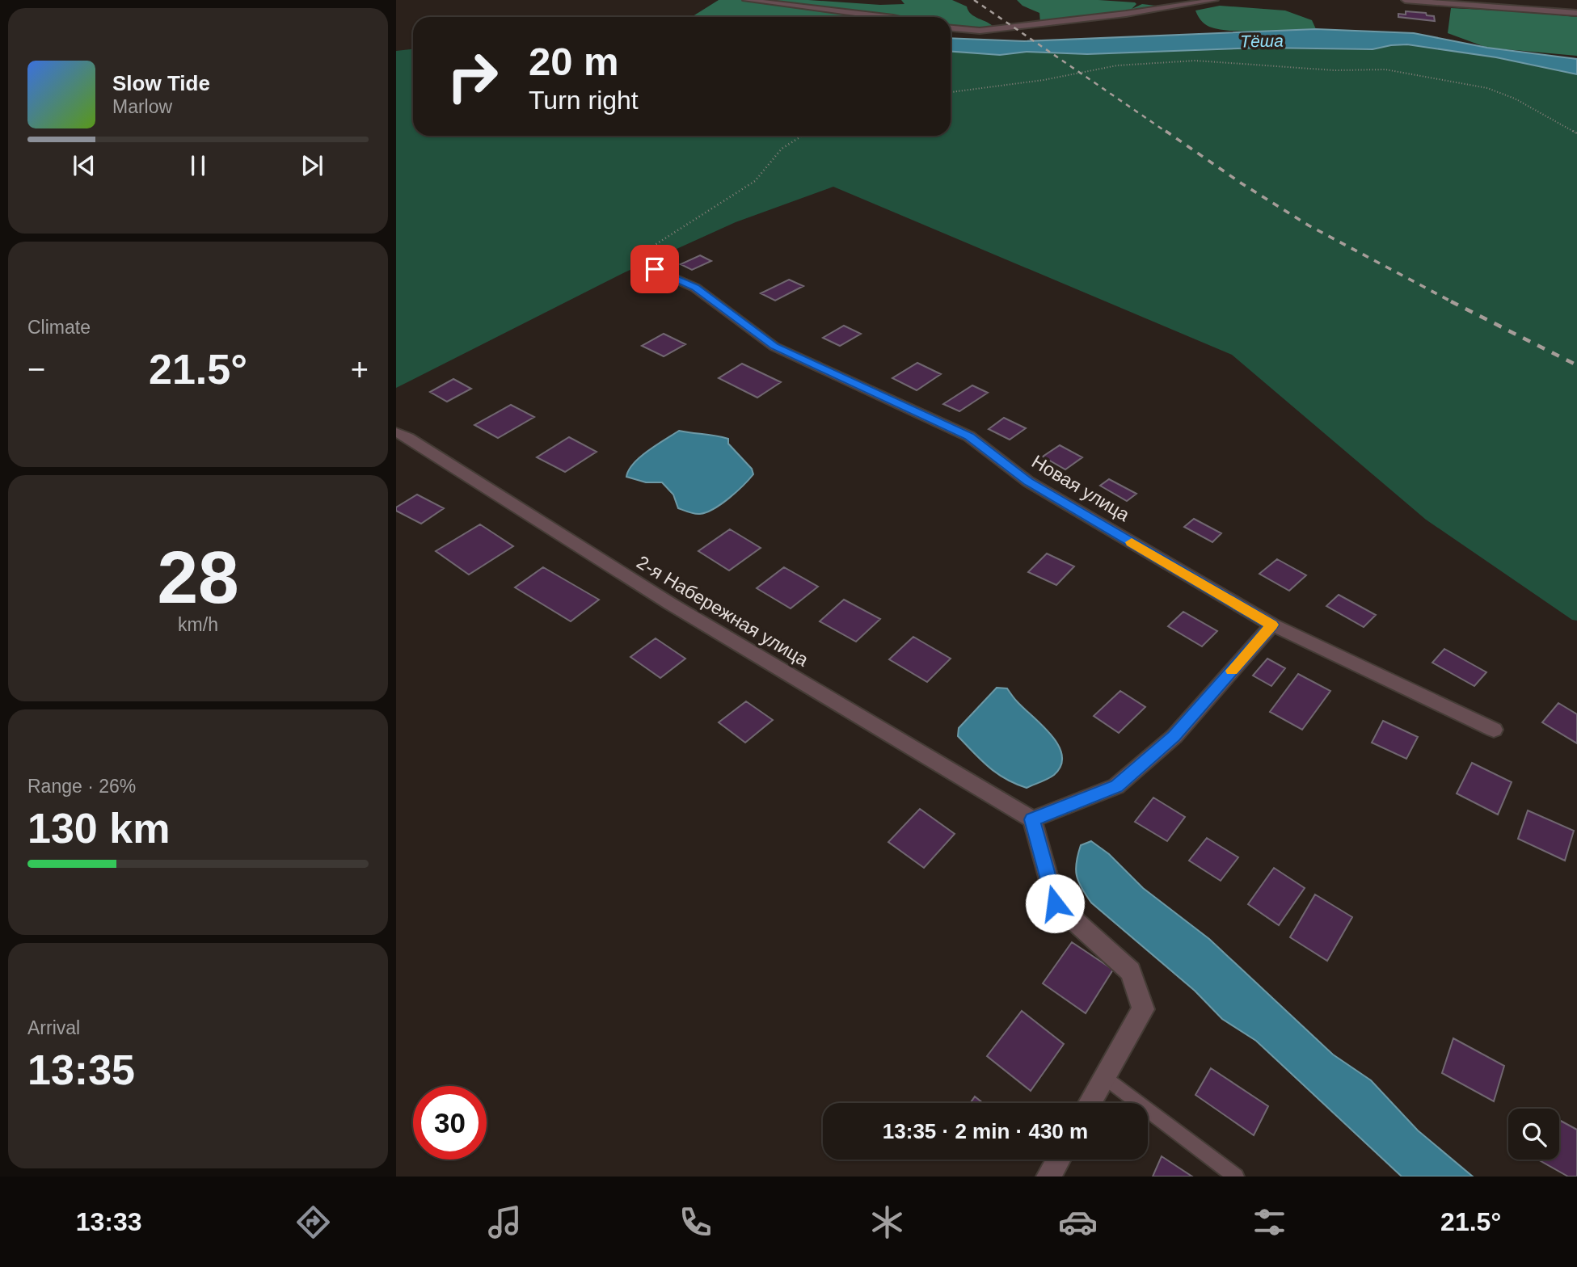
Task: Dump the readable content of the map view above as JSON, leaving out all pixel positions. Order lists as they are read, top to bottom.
{
  "streets": {
    "street": ["Новая улица", "2-я Набережная улица"]
  },
  "water": ["Тёша"],
  "page": {
    "turn": ["20 m", "Turn right"],
    "song": ["Slow Tide", "Marlow"],
    "tile": [
      "Climate",
      ["28", "km/h"],
      ["Range · 26%", "130 km"],
      ["Arrival", "13:35"]
    ],
    "heat": ["−", "21.5°", "+"],
    "limit": "30",
    "trip": "13:35 · 2 min · 430 m",
    "tabs": ["13:33", "21.5°"]
  }
}
